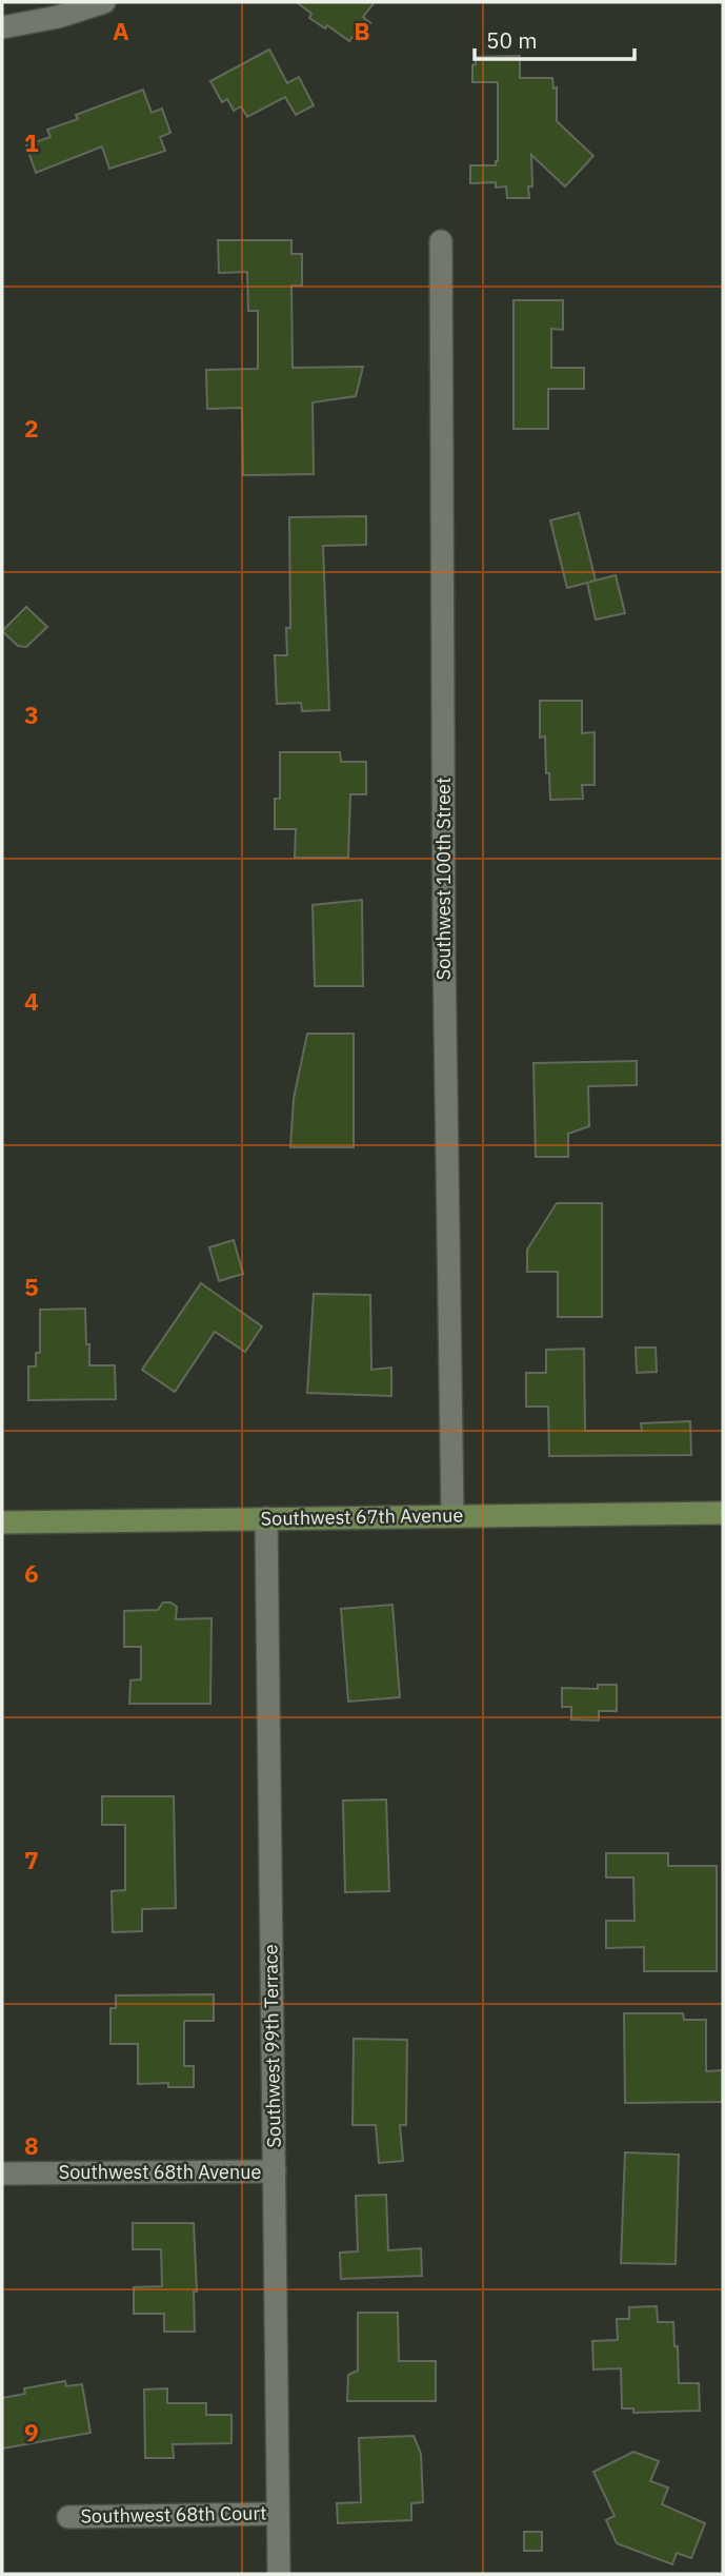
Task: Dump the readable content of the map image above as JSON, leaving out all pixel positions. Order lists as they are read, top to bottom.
{
  "streets": {
    "main road": ["Southwest 67th Avenue"],
    "street": [
      "Southwest 100th Street",
      "Southwest 99th Terrace",
      "Southwest 68th Avenue",
      "Southwest 68th Court"
    ]
  },
  "crossings": [
    ["Southwest 100th Street", "Southwest 67th Avenue"],
    ["Southwest 67th Avenue", "Southwest 99th Terrace"],
    ["Southwest 99th Terrace", "Southwest 68th Avenue"],
    ["Southwest 99th Terrace", "Southwest 68th Court"]
  ],
  "scale_bar": "50 m",
  "grid": {
    "columns": ["A", "B"],
    "rows": [
      "1",
      "2",
      "3",
      "4",
      "5",
      "6",
      "7",
      "8",
      "9"
    ]
  }
}
